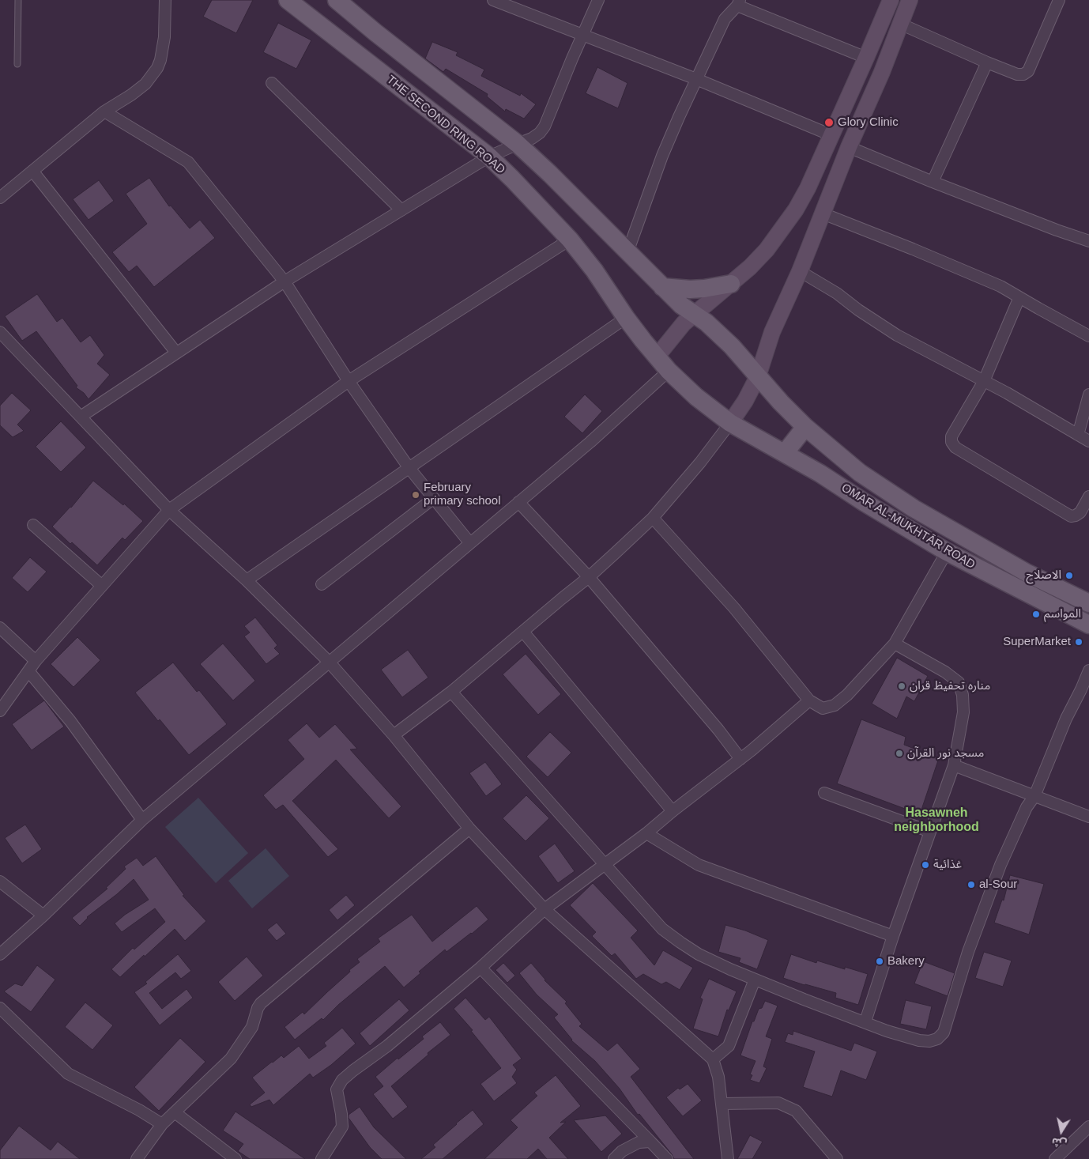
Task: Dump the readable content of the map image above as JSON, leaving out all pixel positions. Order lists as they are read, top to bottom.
{
  "streets": {
    "main road": ["THE SECOND RING ROAD", "OMAR AL-MUKHTĀR ROAD"]
  },
  "crossings": [
    ["THE SECOND RING ROAD", "OMAR AL-MUKHTĀR ROAD"]
  ],
  "districts": ["Hasawneh neighborhood"],
  "places": [
    "Glory Clinic",
    "February primary school",
    "الاصلاح",
    "المواسم",
    "SuperMarket",
    "مناره تحفيظ قران",
    "مسجد نور القرآن",
    "غذائية",
    "al-Sour",
    "Bakery"
  ],
  "north": "bottom"
}
